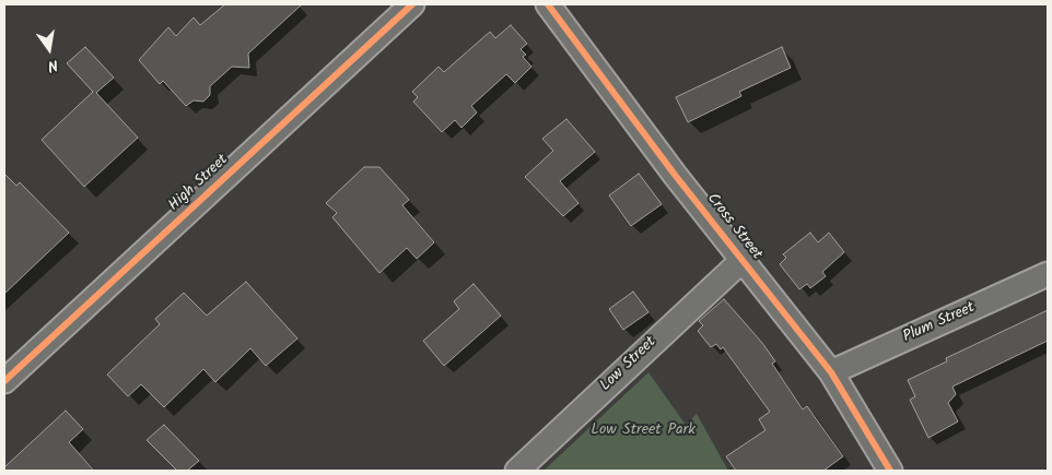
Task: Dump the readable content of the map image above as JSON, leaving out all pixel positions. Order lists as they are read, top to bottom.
{
  "streets": {
    "street": [
      "High Street",
      "Cross Street",
      "Plum Street",
      "Low Street"
    ]
  },
  "crossings": [
    ["Cross Street", "Plum Street"],
    ["Cross Street", "Low Street"]
  ],
  "parks": ["Low Street Park"],
  "north": "bottom"
}
